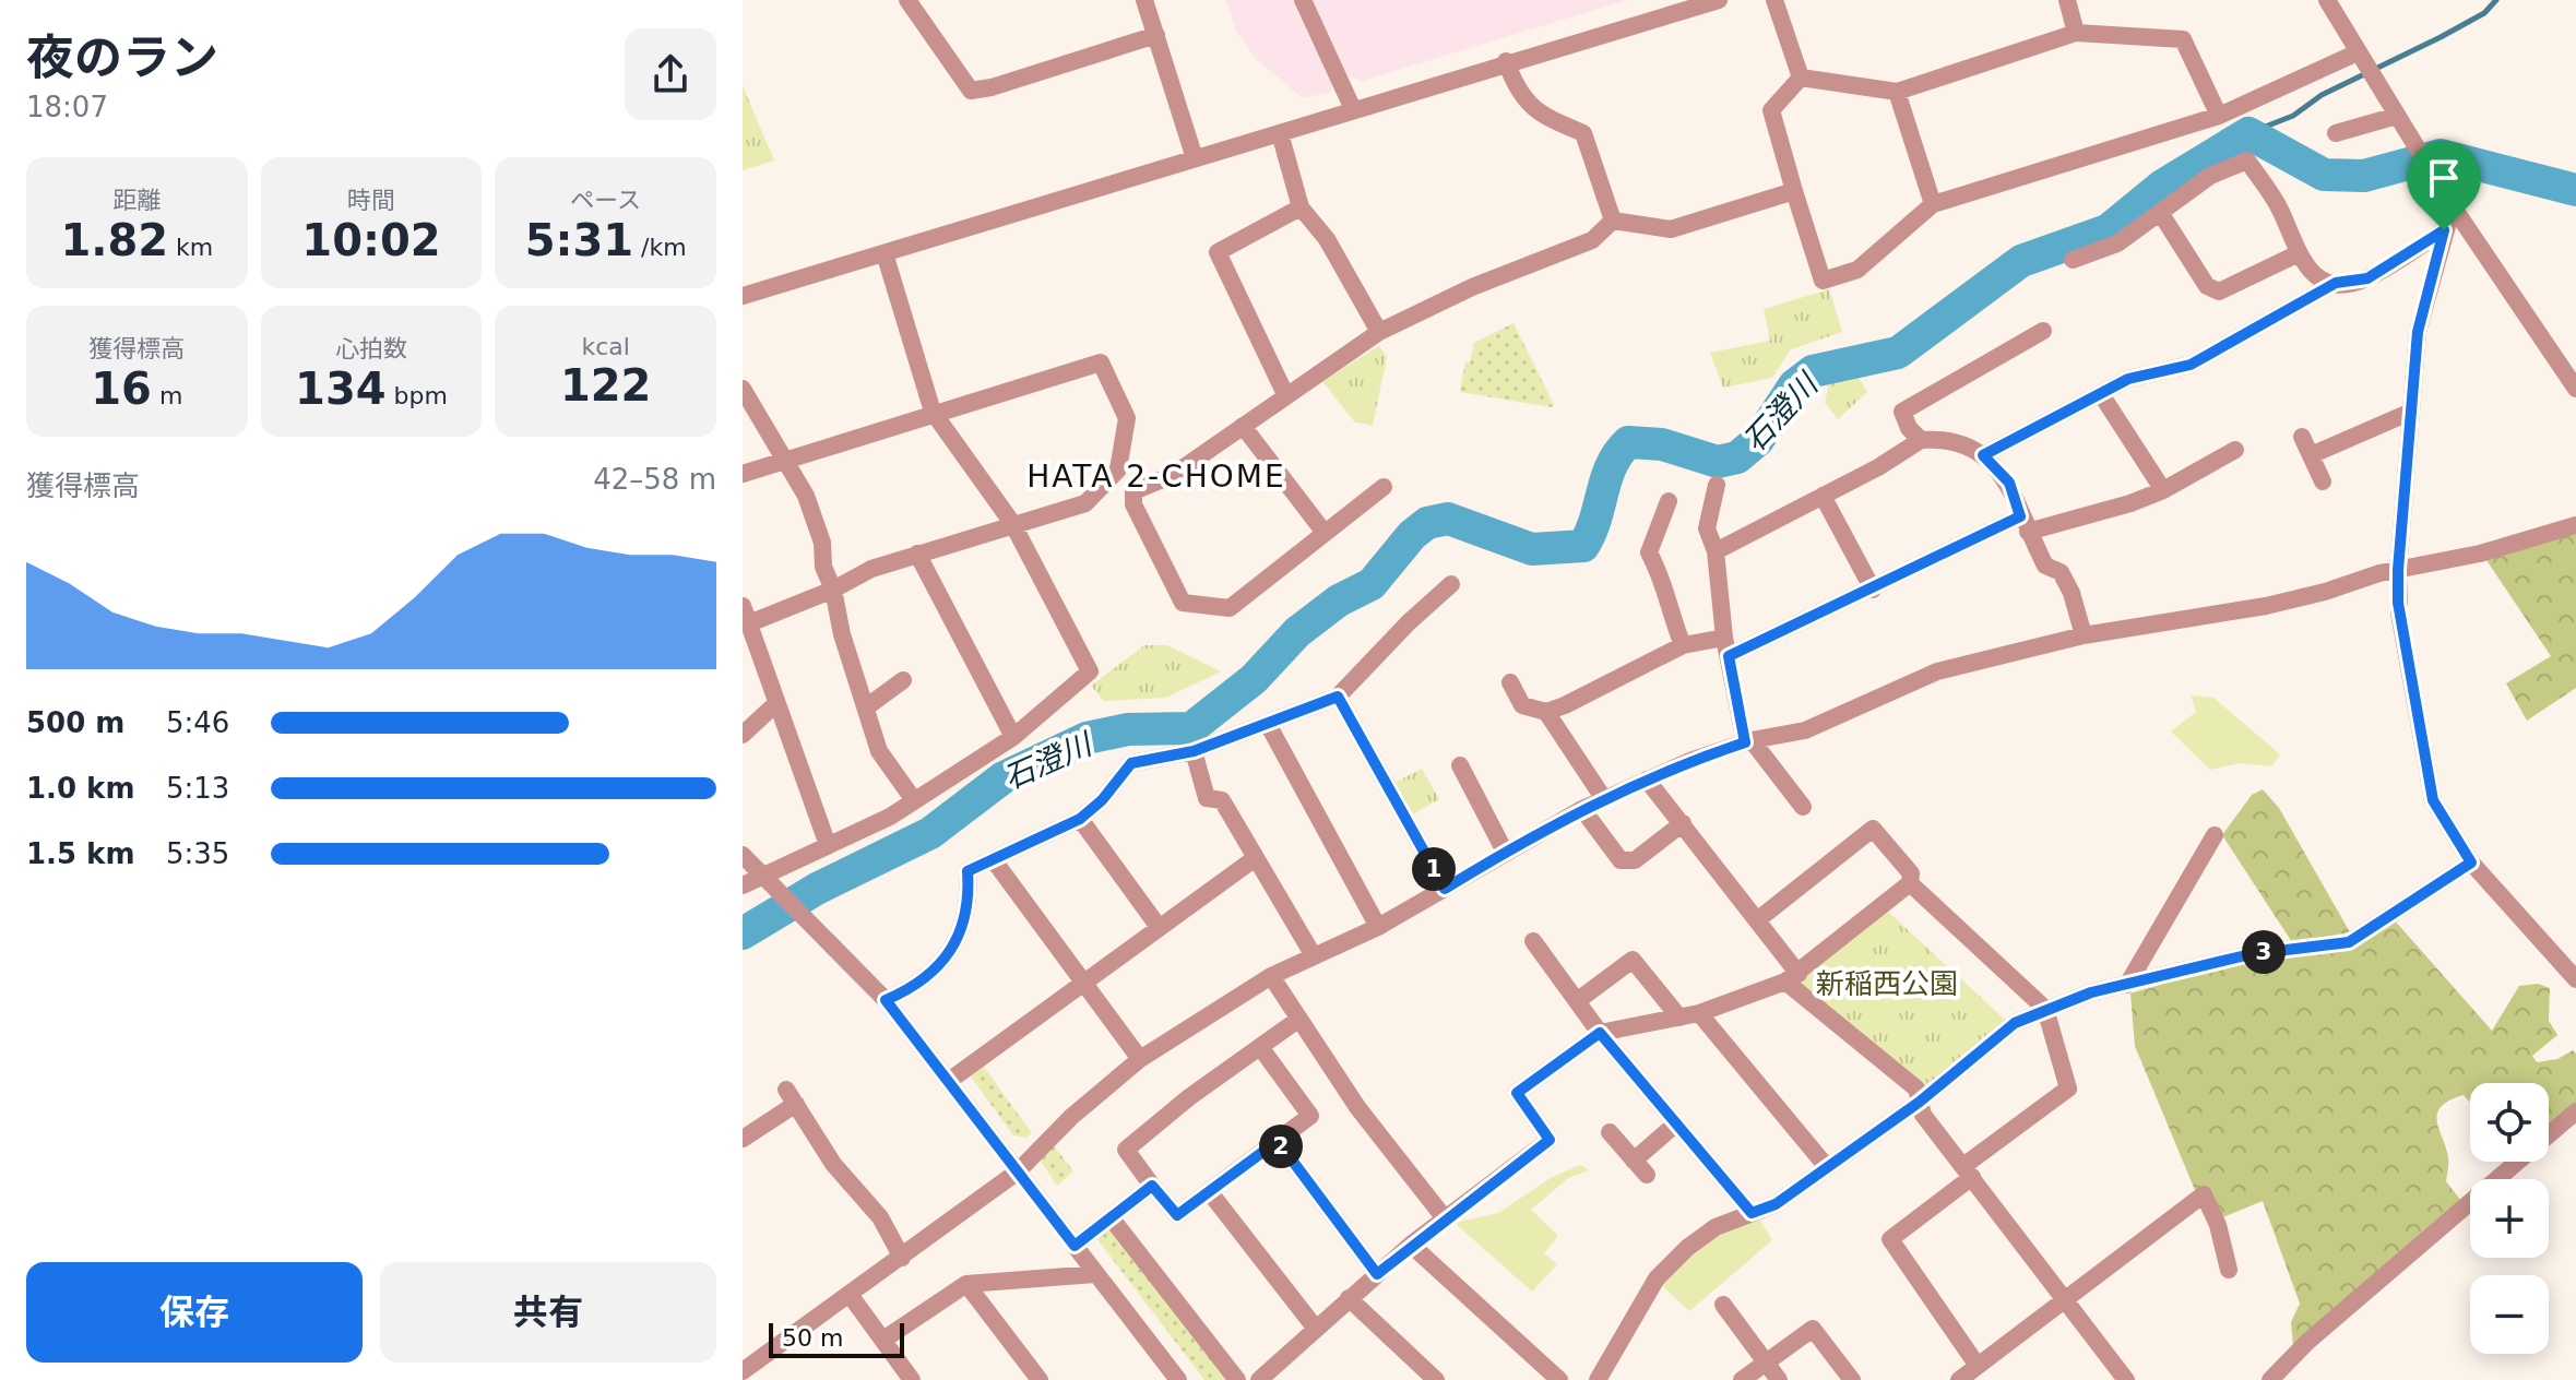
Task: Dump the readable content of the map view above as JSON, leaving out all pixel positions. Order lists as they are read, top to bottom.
{
  "districts": ["HATA 2-CHOME"],
  "water": ["石澄川"],
  "parks": ["新稲西公園"],
  "scale_bar": "50 m",
  "page": {
    "heading": ["夜のラン", "18:07"],
    "stats": [
      ["距離", "1.82 km"],
      ["時間", "10:02"],
      ["ペース", "5:31 /km"],
      ["獲得標高", "16 m"],
      ["心拍数", "134 bpm"],
      ["kcal", "122"]
    ],
    "chart": ["獲得標高", "42–58 m"],
    "list": [
      {
        "name": "500 m",
        "note": "5:46"
      },
      {
        "name": "1.0 km",
        "note": "5:13"
      },
      {
        "name": "1.5 km",
        "note": "5:35"
      }
    ],
    "pins": ["1", "3", "2"],
    "map_buttons": ["+", "−"],
    "buttons": ["保存", "共有"],
    "scale": "50 m"
  }
}
